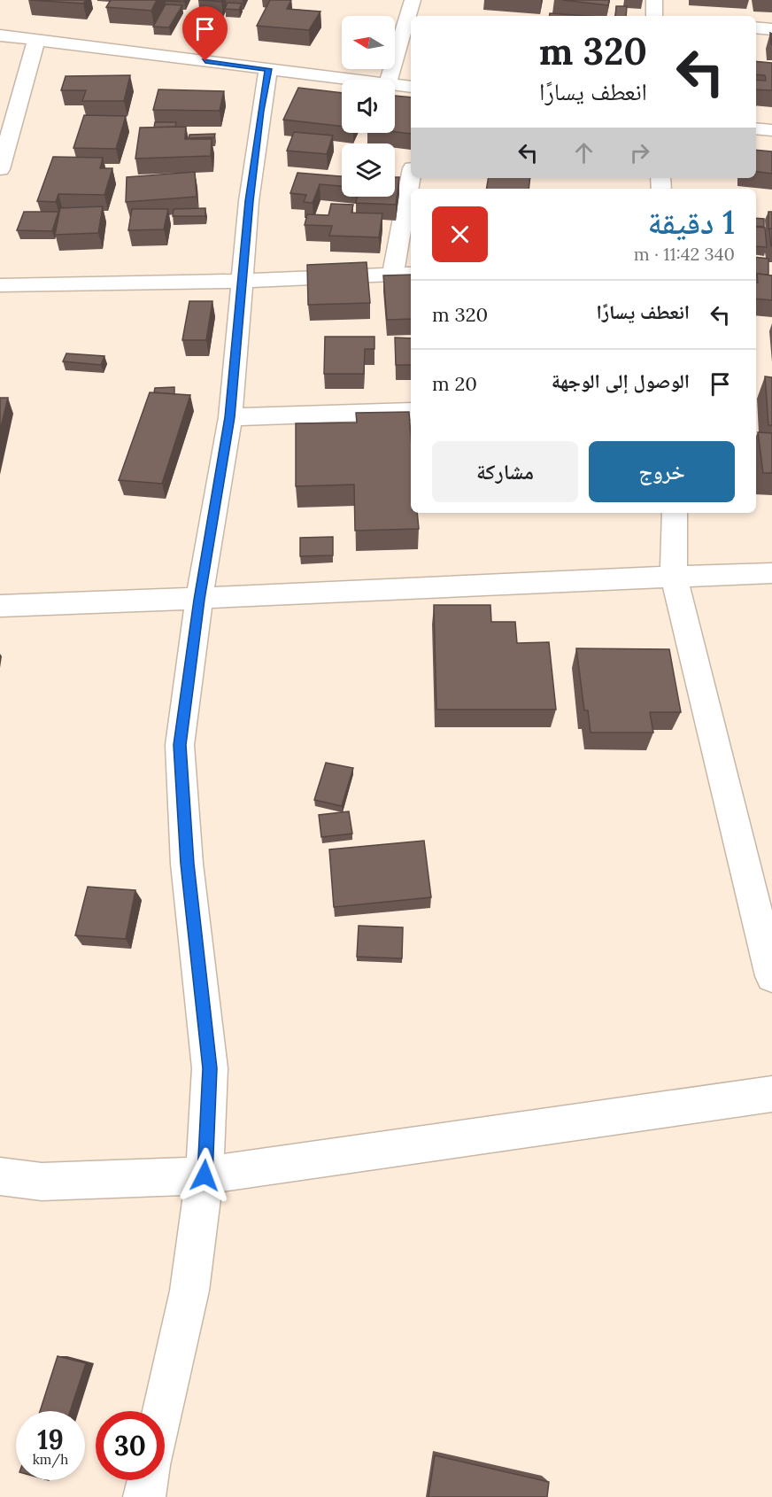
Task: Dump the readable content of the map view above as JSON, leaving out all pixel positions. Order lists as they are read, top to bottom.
{
  "north": "left",
  "page": {
    "turn": ["320 m", "انعطف يسارًا"],
    "heading": ["1 دقيقة", "340 m · 11:42"],
    "list": [
      {
        "name": "انعطف يسارًا",
        "value": "320 m"
      },
      {
        "name": "الوصول إلى الوجهة",
        "value": "20 m"
      }
    ],
    "buttons": ["خروج", "مشاركة"],
    "speed": "19 km/h",
    "limit": "30"
  }
}
